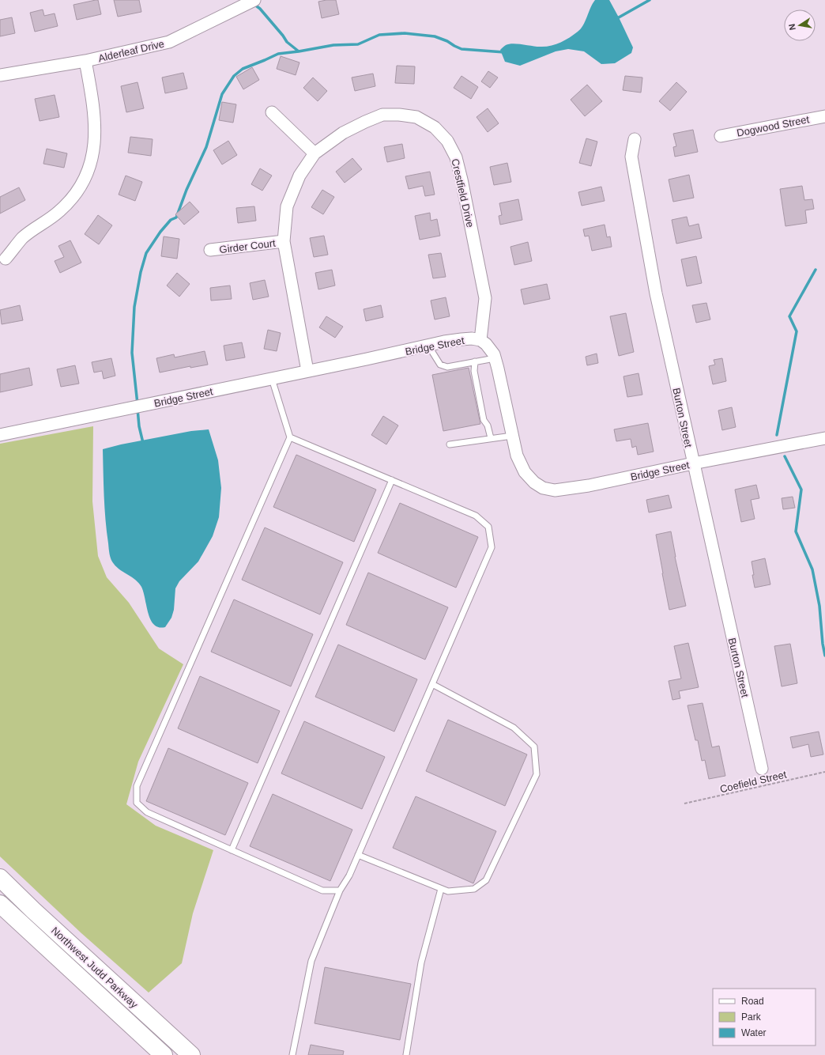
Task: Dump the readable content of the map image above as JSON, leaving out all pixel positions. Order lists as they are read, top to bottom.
{
  "streets": {
    "highway": ["Northwest Judd Parkway"],
    "street": [
      "Alderleaf Drive",
      "Dogwood Street",
      "Crestfield Drive",
      "Girder Court",
      "Bridge Street",
      "Burton Street"
    ],
    "path": ["Coefield Street"]
  },
  "crossings": [
    ["Crestfield Drive", "Girder Court"],
    ["Crestfield Drive", "Bridge Street"],
    ["Bridge Street", "Burton Street"]
  ],
  "legend": ["Road", "Park", "Water"],
  "north": "left"
}
